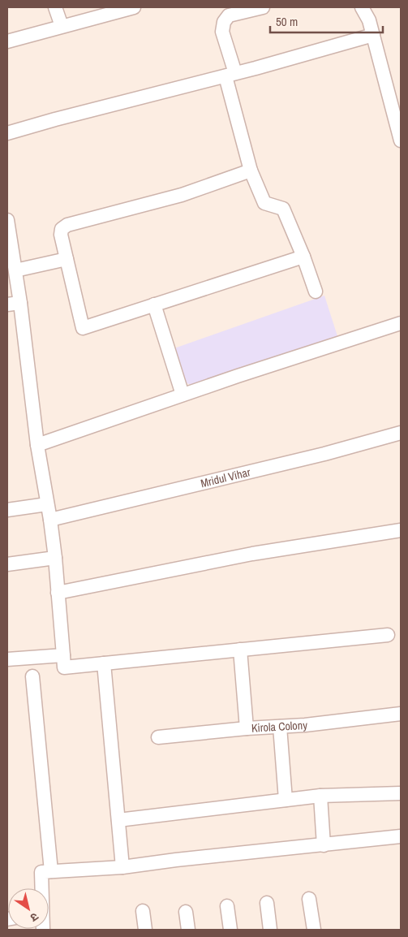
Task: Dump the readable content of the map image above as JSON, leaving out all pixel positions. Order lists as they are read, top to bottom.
{
  "streets": {
    "street": ["Mridul Vihar", "Kirola Colony"]
  },
  "scale_bar": "50 m",
  "north": "bottom right"
}
